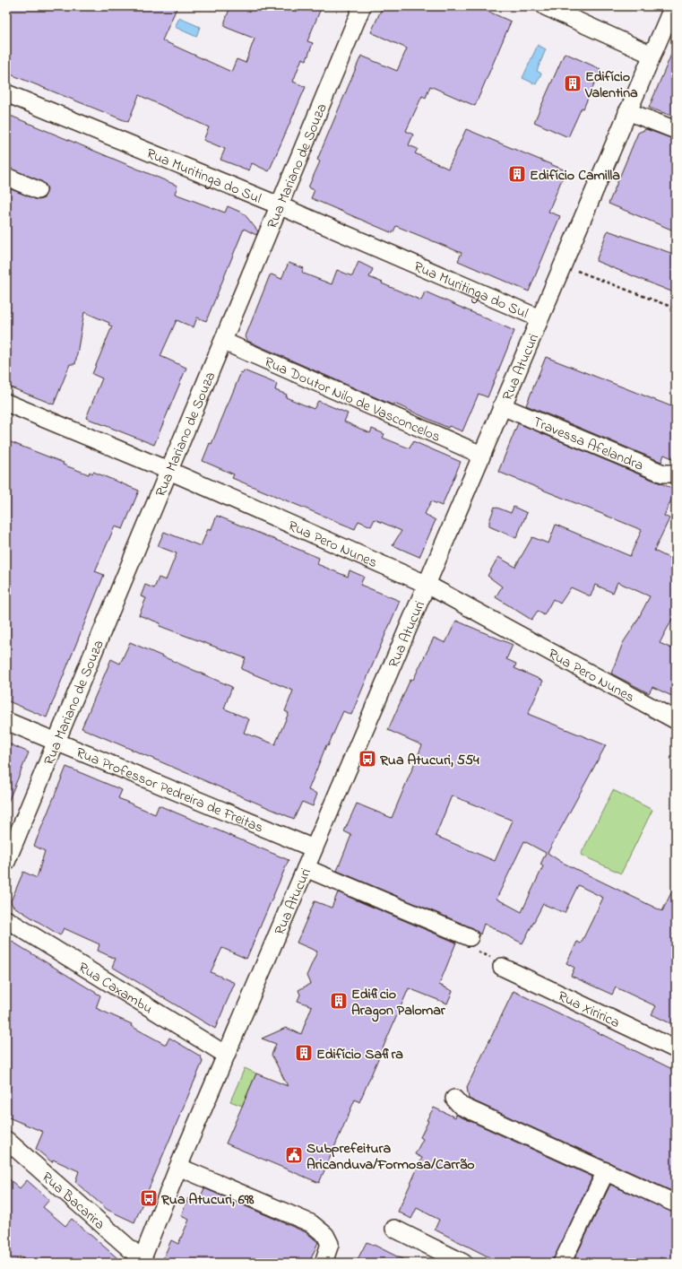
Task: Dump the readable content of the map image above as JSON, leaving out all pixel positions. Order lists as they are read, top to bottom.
{
  "streets": {
    "street": [
      "Rua Mariano de Souza",
      "Rua Muritinga do Sul",
      "Rua Atucuri",
      "Rua Doutor Nilo de Vasconcelos",
      "Travessa Afelandra",
      "Rua Pero Nunes",
      "Rua Professor Pedreira de Freitas",
      "Rua Caxambu",
      "Rua Xiririca",
      "Rua Bacarira"
    ]
  },
  "crossings": [
    ["Rua Mariano de Souza", "Rua Muritinga do Sul"],
    ["Rua Mariano de Souza", "Rua Doutor Nilo de Vasconcelos"],
    ["Rua Mariano de Souza", "Rua Pero Nunes"],
    ["Rua Mariano de Souza", "Rua Professor Pedreira de Freitas"],
    ["Rua Muritinga do Sul", "Rua Atucuri"],
    ["Rua Atucuri", "Rua Doutor Nilo de Vasconcelos"],
    ["Rua Atucuri", "Travessa Afelandra"],
    ["Rua Atucuri", "Rua Pero Nunes"],
    ["Rua Atucuri", "Rua Professor Pedreira de Freitas"],
    ["Rua Atucuri", "Rua Caxambu"],
    ["Rua Atucuri", "Rua Bacarira"]
  ],
  "places": {
    "building": [
      "Edifício Valentina",
      "Edifício Camilla",
      "Edificio Aragon Palomar",
      "Edifício Safira"
    ],
    "bus stop": ["Rua Atucuri, 554", "Rua Atucuri, 698"],
    "public building": ["Subprefeitura Aricanduva/Formosa/Carrão"]
  }
}
